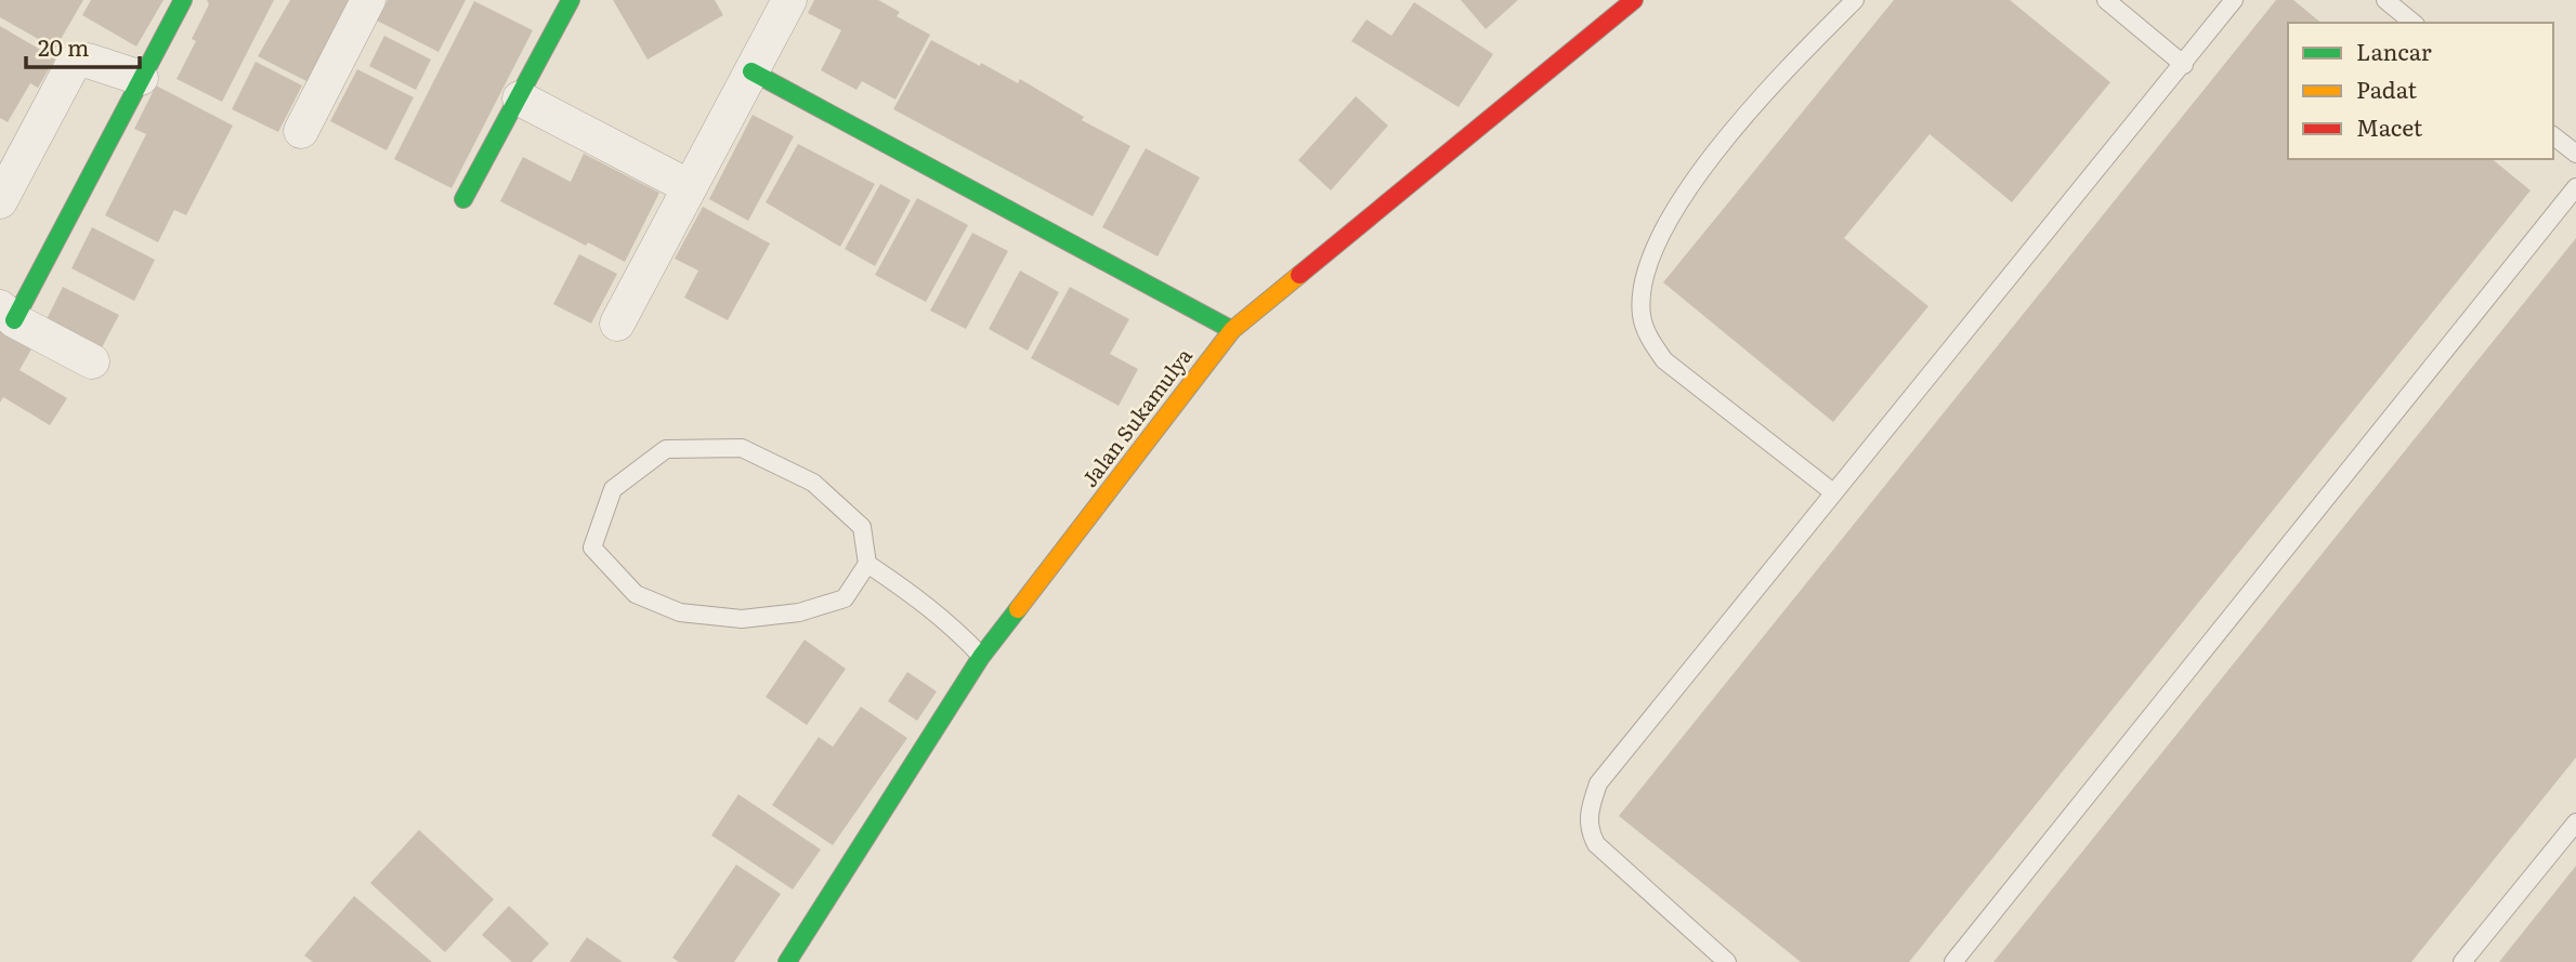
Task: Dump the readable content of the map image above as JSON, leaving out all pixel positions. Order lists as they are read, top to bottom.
{
  "streets": {
    "main road": ["Jalan Sukamulya"]
  },
  "legend": ["Lancar", "Padat", "Macet"],
  "scale_bar": "20 m"
}
